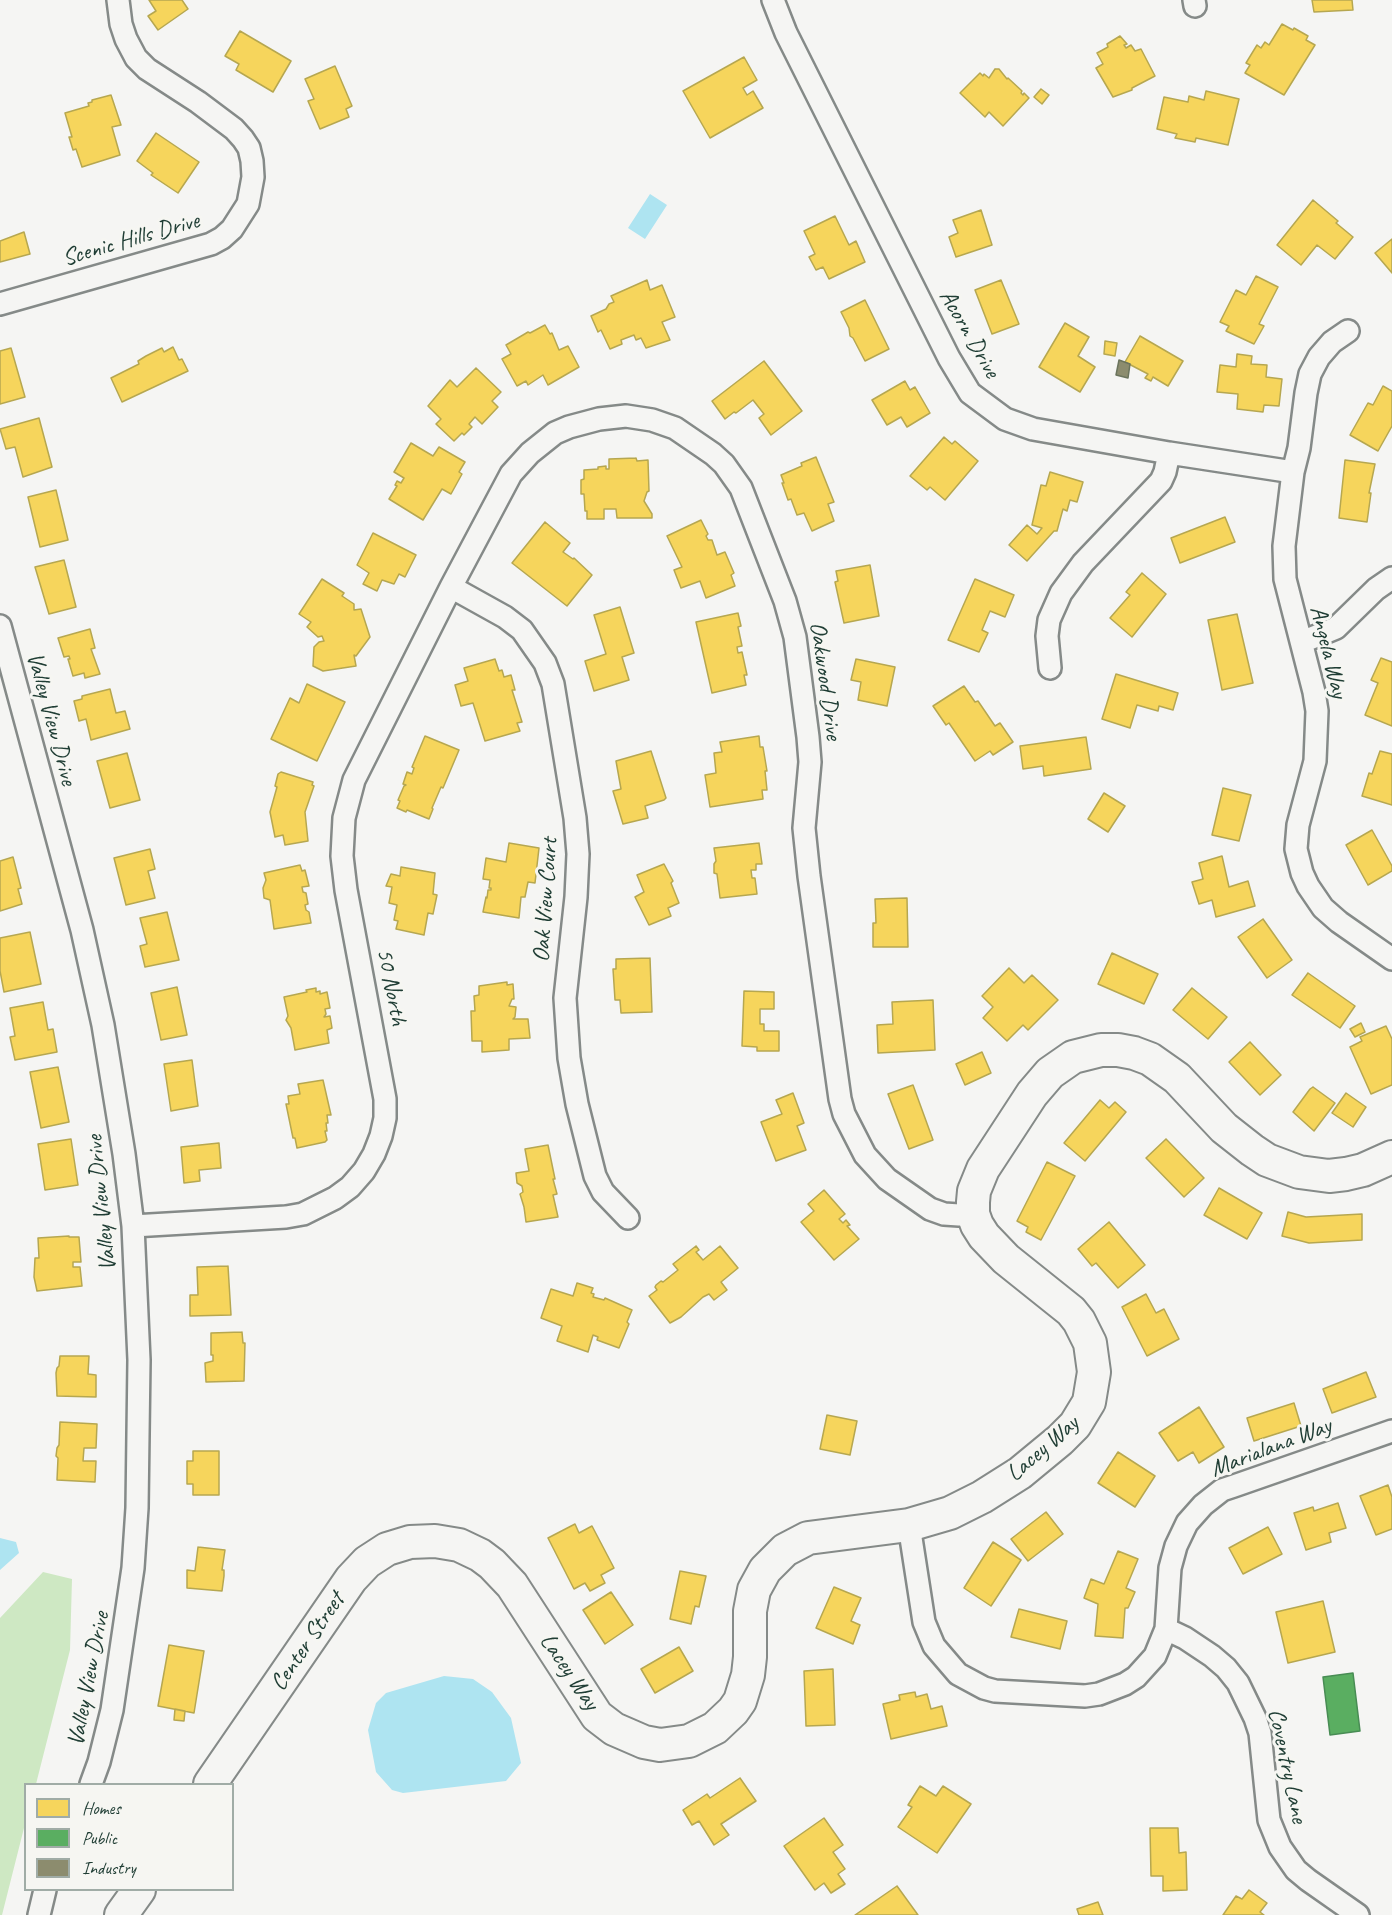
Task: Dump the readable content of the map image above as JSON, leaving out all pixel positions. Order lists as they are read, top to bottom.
{
  "streets": {
    "street": [
      "Scenic Hills Drive",
      "Acorn Drive",
      "Angela Way",
      "Oakwood Drive",
      "Valley View Drive",
      "Oak View Court",
      "50 North",
      "Marialana Way",
      "Lacey Way",
      "Center Street",
      "Coventry Lane"
    ]
  },
  "crossings": [
    ["Acorn Drive", "Angela Way"],
    ["Oakwood Drive", "Oak View Court"],
    ["Oakwood Drive", "50 North"],
    ["Oakwood Drive", "Lacey Way"],
    ["Valley View Drive", "50 North"],
    ["Oak View Court", "50 North"],
    ["Marialana Way", "Lacey Way"],
    ["Marialana Way", "Coventry Lane"],
    ["Lacey Way", "Center Street"]
  ],
  "legend": ["Homes", "Public", "Industry"]
}
